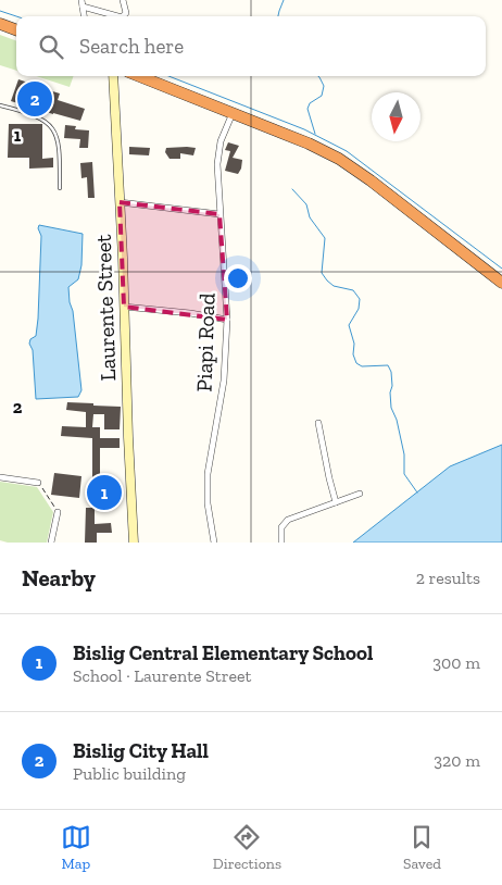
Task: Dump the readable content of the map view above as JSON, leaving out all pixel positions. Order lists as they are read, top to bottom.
{
  "streets": {
    "street": ["Laurente Street", "Piapi Road"]
  },
  "north": "bottom",
  "page": {
    "search": "Search here",
    "pins": ["2", "1"],
    "heading": ["Nearby", "2 results"],
    "list": [
      {
        "mark": "1",
        "name": "Bislig Central Elementary School",
        "note": "School · Laurente Street",
        "value": "300 m"
      },
      {
        "mark": "2",
        "name": "Bislig City Hall",
        "note": "Public building",
        "value": "320 m"
      }
    ],
    "nav": ["Map", "Directions", "Saved"]
  },
  "grid": {
    "rows": ["1", "2"]
  }
}
